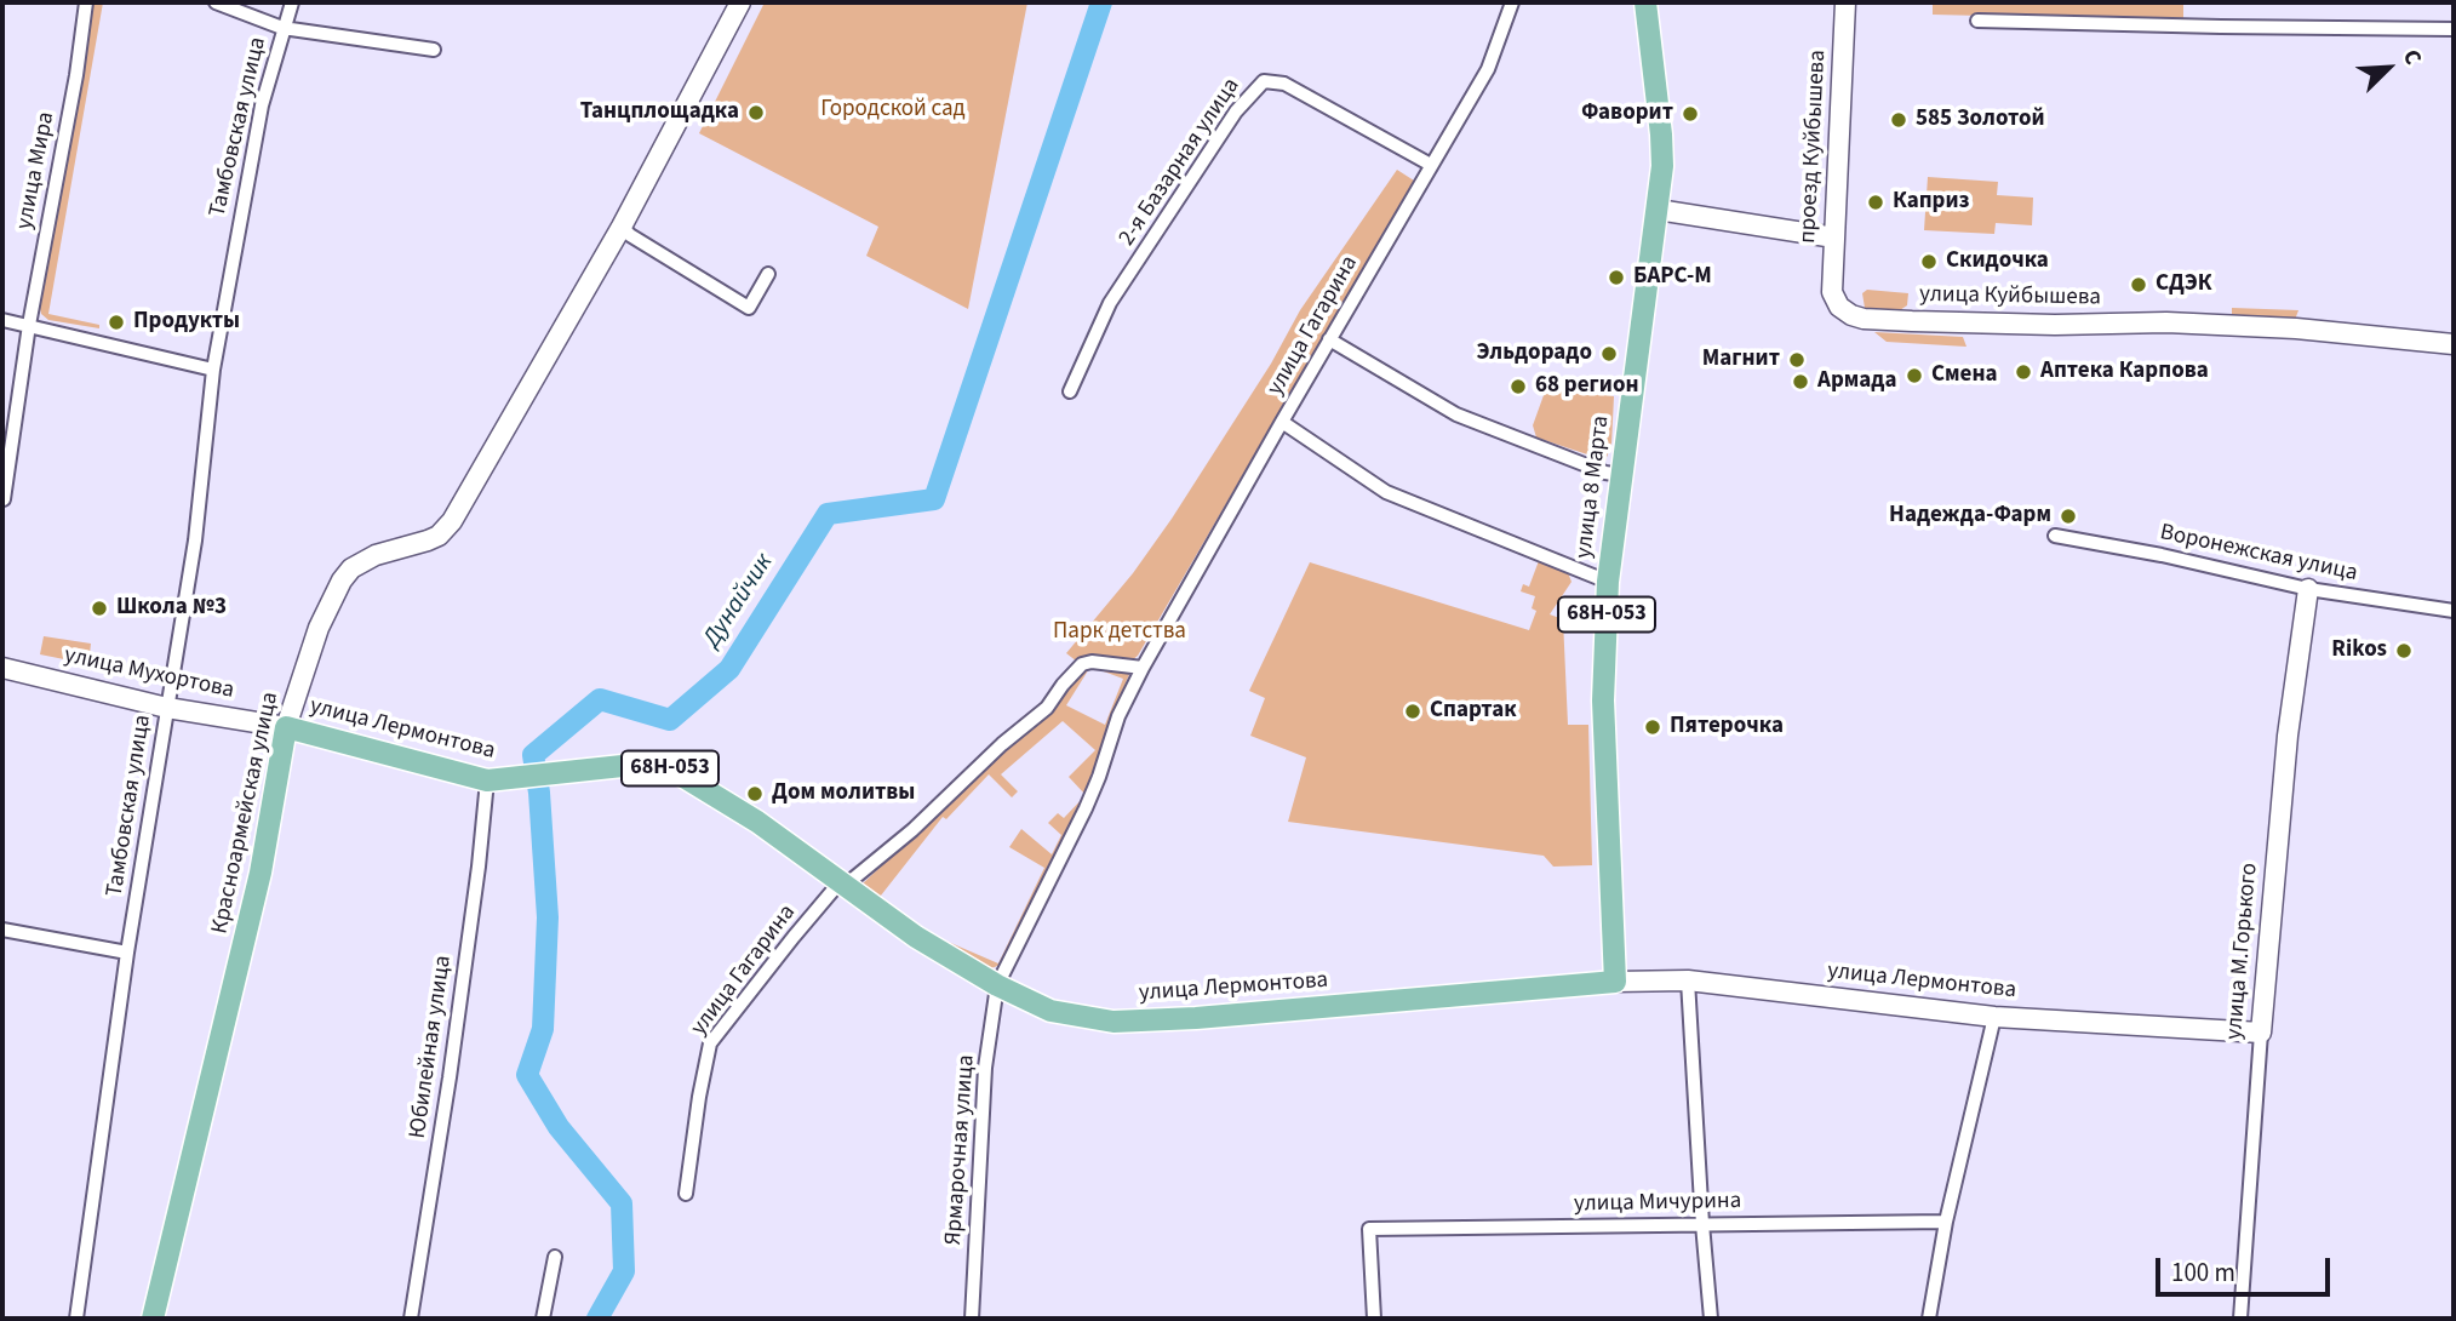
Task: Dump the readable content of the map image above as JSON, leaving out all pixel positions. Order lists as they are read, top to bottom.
{
  "streets": {
    "main road": [
      "улица 8 Марта",
      "68Н-053",
      "улица Лермонтова",
      "Красноармейская улица"
    ],
    "street": [
      "Тамбовская улица",
      "проезд Куйбышева",
      "2-я Базарная улица",
      "улица Мира",
      "улица Куйбышева",
      "улица Гагарина",
      "Воронежская улица",
      "улица Мухортова",
      "улица М.Горького",
      "Юбилейная улица",
      "Ярмарочная улица",
      "улица Мичурина"
    ]
  },
  "crossings": [
    ["Тамбовская улица", "улица Мухортова"],
    ["проезд Куйбышева", "улица Куйбышева"],
    ["2-я Базарная улица", "улица Гагарина"],
    ["улица Гагарина", "улица Лермонтова"],
    ["улица Гагарина", "Ярмарочная улица"],
    ["улица 8 Марта", "улица Лермонтова"],
    ["Воронежская улица", "улица М.Горького"],
    ["улица Мухортова", "улица Лермонтова"],
    ["улица Мухортова", "Красноармейская улица"],
    ["улица Лермонтова", "Красноармейская улица"],
    ["улица Лермонтова", "улица М.Горького"],
    ["улица Лермонтова", "Юбилейная улица"],
    ["улица Лермонтова", "Ярмарочная улица"]
  ],
  "water": ["Дунайчик"],
  "parks": ["Городской сад", "Парк детства"],
  "places": [
    "Танцплощадка",
    "Фаворит",
    "585 Золотой",
    "Каприз",
    "Скидочка",
    "БАРС-М",
    "СДЭК",
    "Продукты",
    "Эльдорадо",
    "Магнит",
    "Аптека Карпова",
    "Смена",
    "Армада",
    "68 регион",
    "Надежда-Фарм",
    "Школа №3",
    "Rikos",
    "Спартак",
    "Пятерочка",
    "Дом молитвы"
  ],
  "scale_bar": "100 m",
  "north": "top right"
}
